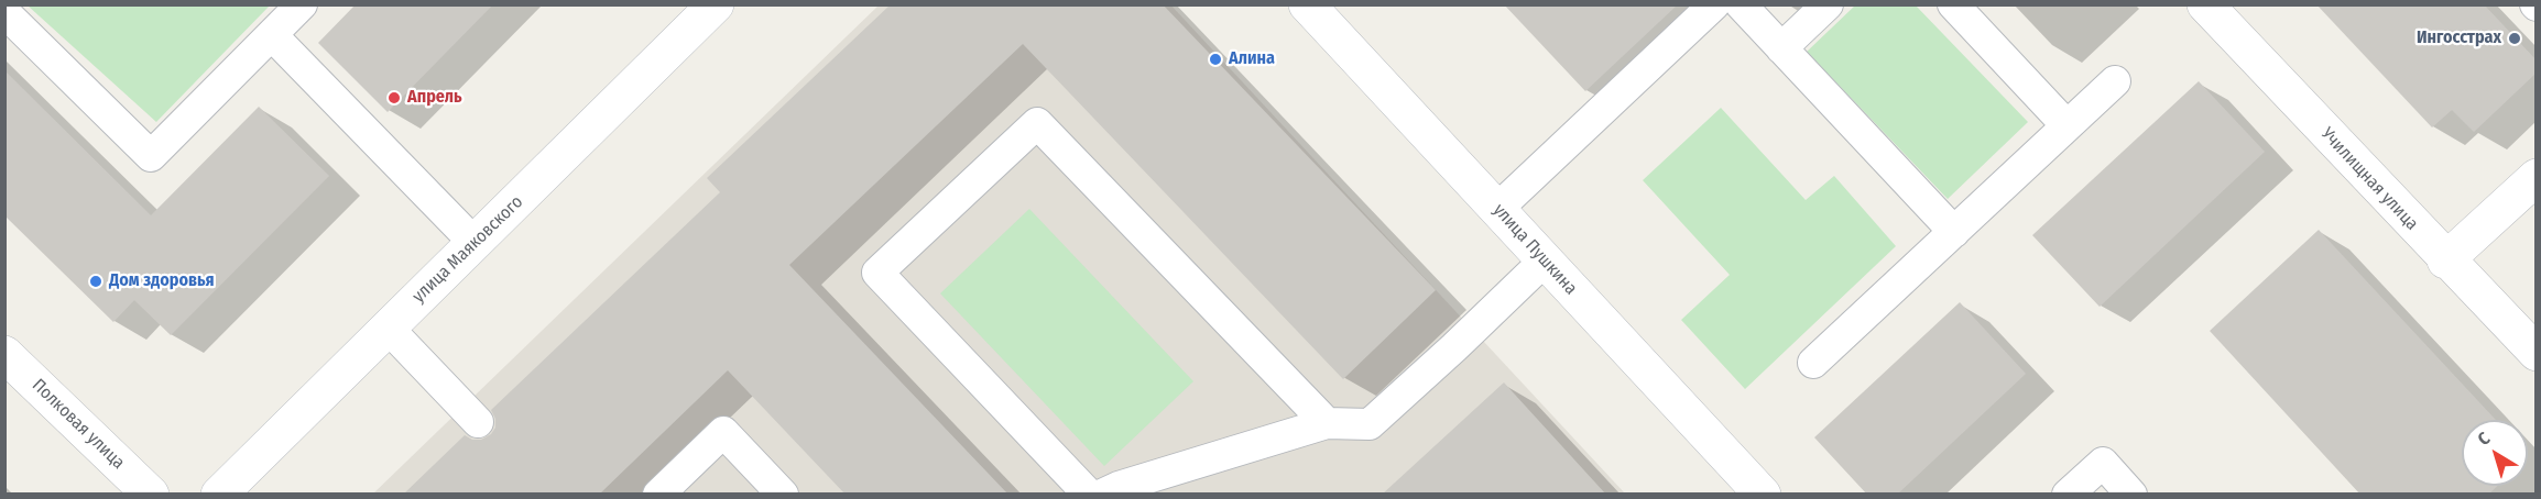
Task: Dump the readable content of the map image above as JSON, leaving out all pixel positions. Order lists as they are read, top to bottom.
{
  "streets": {
    "street": [
      "Училищная улица",
      "улица Маяковского",
      "улица Пушкина",
      "Полковая улица"
    ]
  },
  "places": [
    "Ингосстрах",
    "Алина",
    "Апрель",
    "Дом здоровья"
  ],
  "north": "top left"
}
